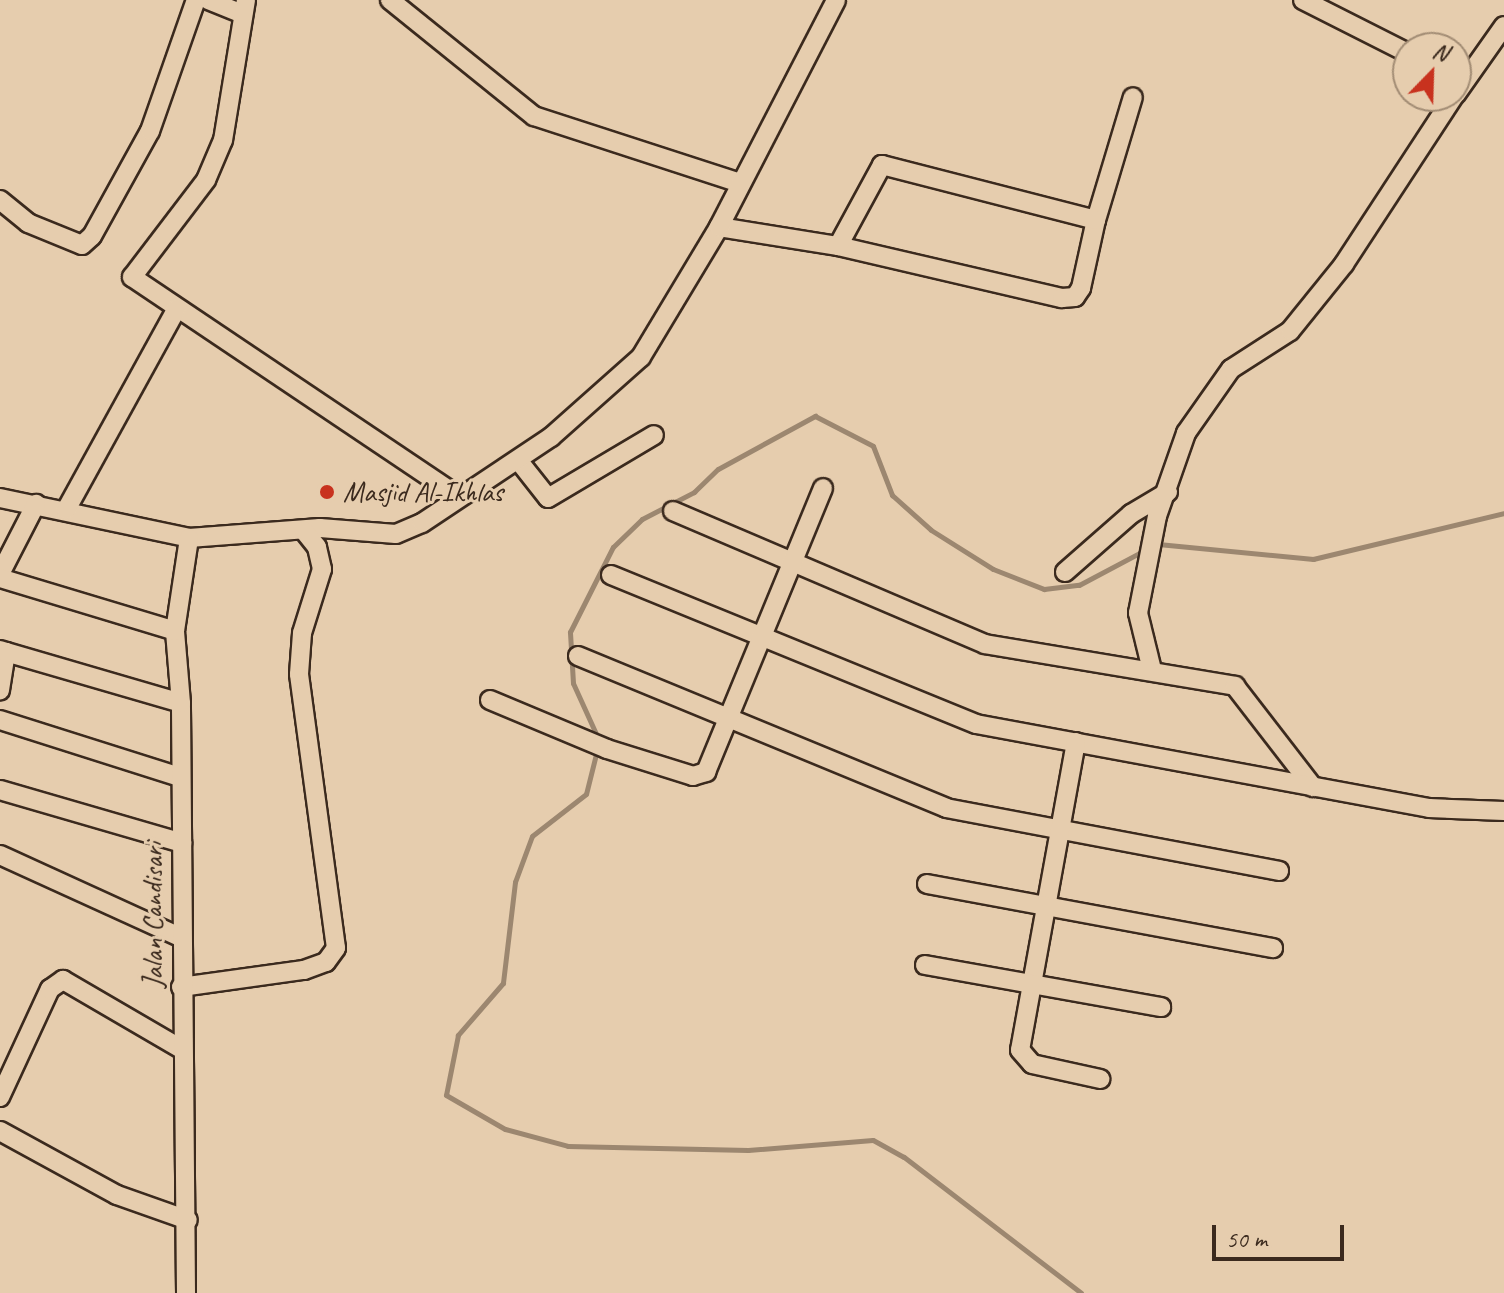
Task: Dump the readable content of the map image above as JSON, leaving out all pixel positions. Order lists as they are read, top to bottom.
{
  "streets": {
    "street": ["Jalan Candisari"]
  },
  "places": ["Masjid Al-Ikhlas"],
  "scale_bar": "50 m",
  "north": "top right"
}
